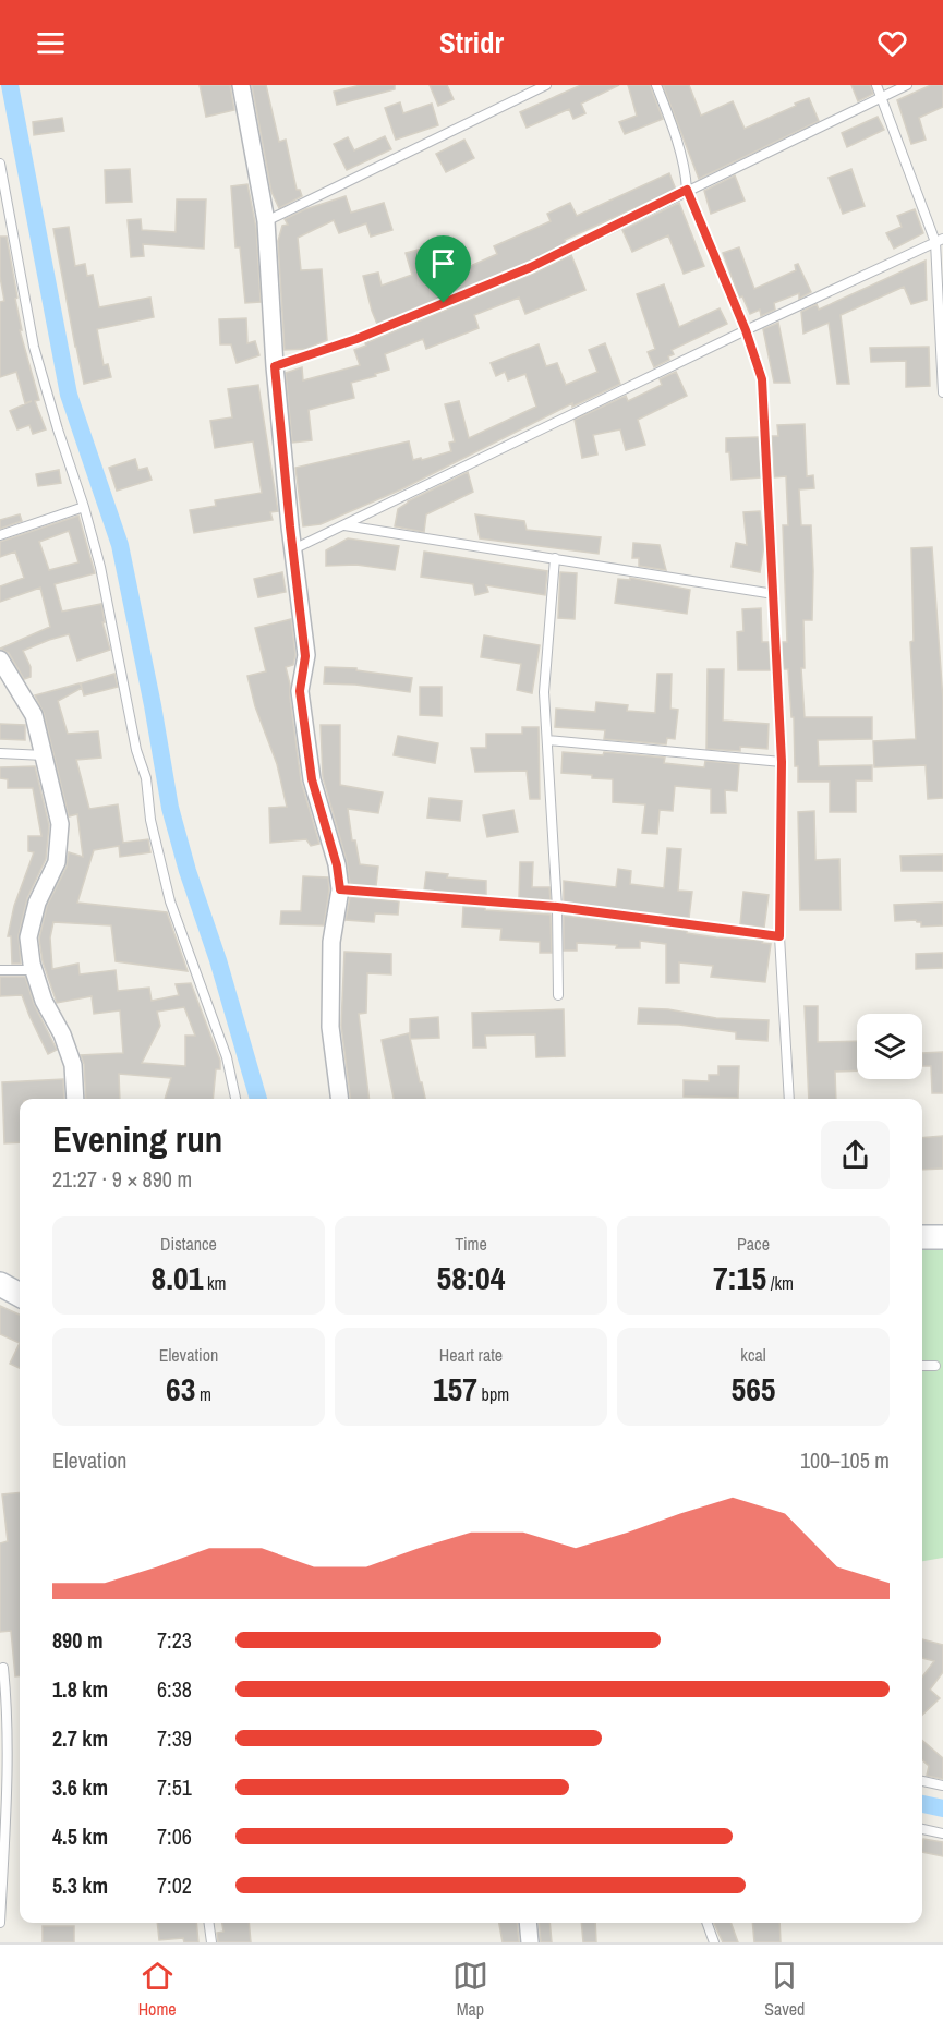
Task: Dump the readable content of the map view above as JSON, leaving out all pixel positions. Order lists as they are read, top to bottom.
{
  "page": {
    "header": "Stridr",
    "heading": ["Evening run", "21:27 · 9 × 890 m"],
    "stats": [
      ["Distance", "8.01 km"],
      ["Time", "58:04"],
      ["Pace", "7:15 /km"],
      ["Elevation", "63 m"],
      ["Heart rate", "157 bpm"],
      ["kcal", "565"]
    ],
    "chart": ["Elevation", "100–105 m"],
    "list": [
      {
        "name": "890 m",
        "note": "7:23"
      },
      {
        "name": "1.8 km",
        "note": "6:38"
      },
      {
        "name": "2.7 km",
        "note": "7:39"
      },
      {
        "name": "3.6 km",
        "note": "7:51"
      },
      {
        "name": "4.5 km",
        "note": "7:06"
      },
      {
        "name": "5.3 km",
        "note": "7:02"
      }
    ],
    "tabs": ["Home", "Map", "Saved"]
  }
}
